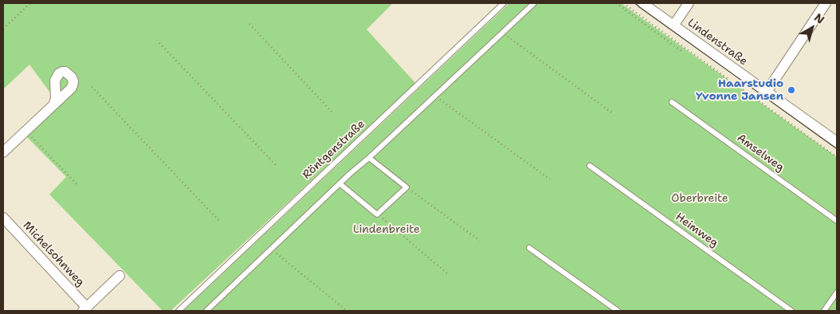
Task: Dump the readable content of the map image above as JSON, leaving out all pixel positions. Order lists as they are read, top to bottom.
{
  "streets": {
    "street": ["Lindenstraße", "Michelsohnweg"],
    "lane": ["Röntgenstraße", "Amselweg", "Heimweg"]
  },
  "parks": ["Oberbreite", "Lindenbreite"],
  "places": ["Haarstudio Yvonne Jansen"],
  "north": "top right"
}
